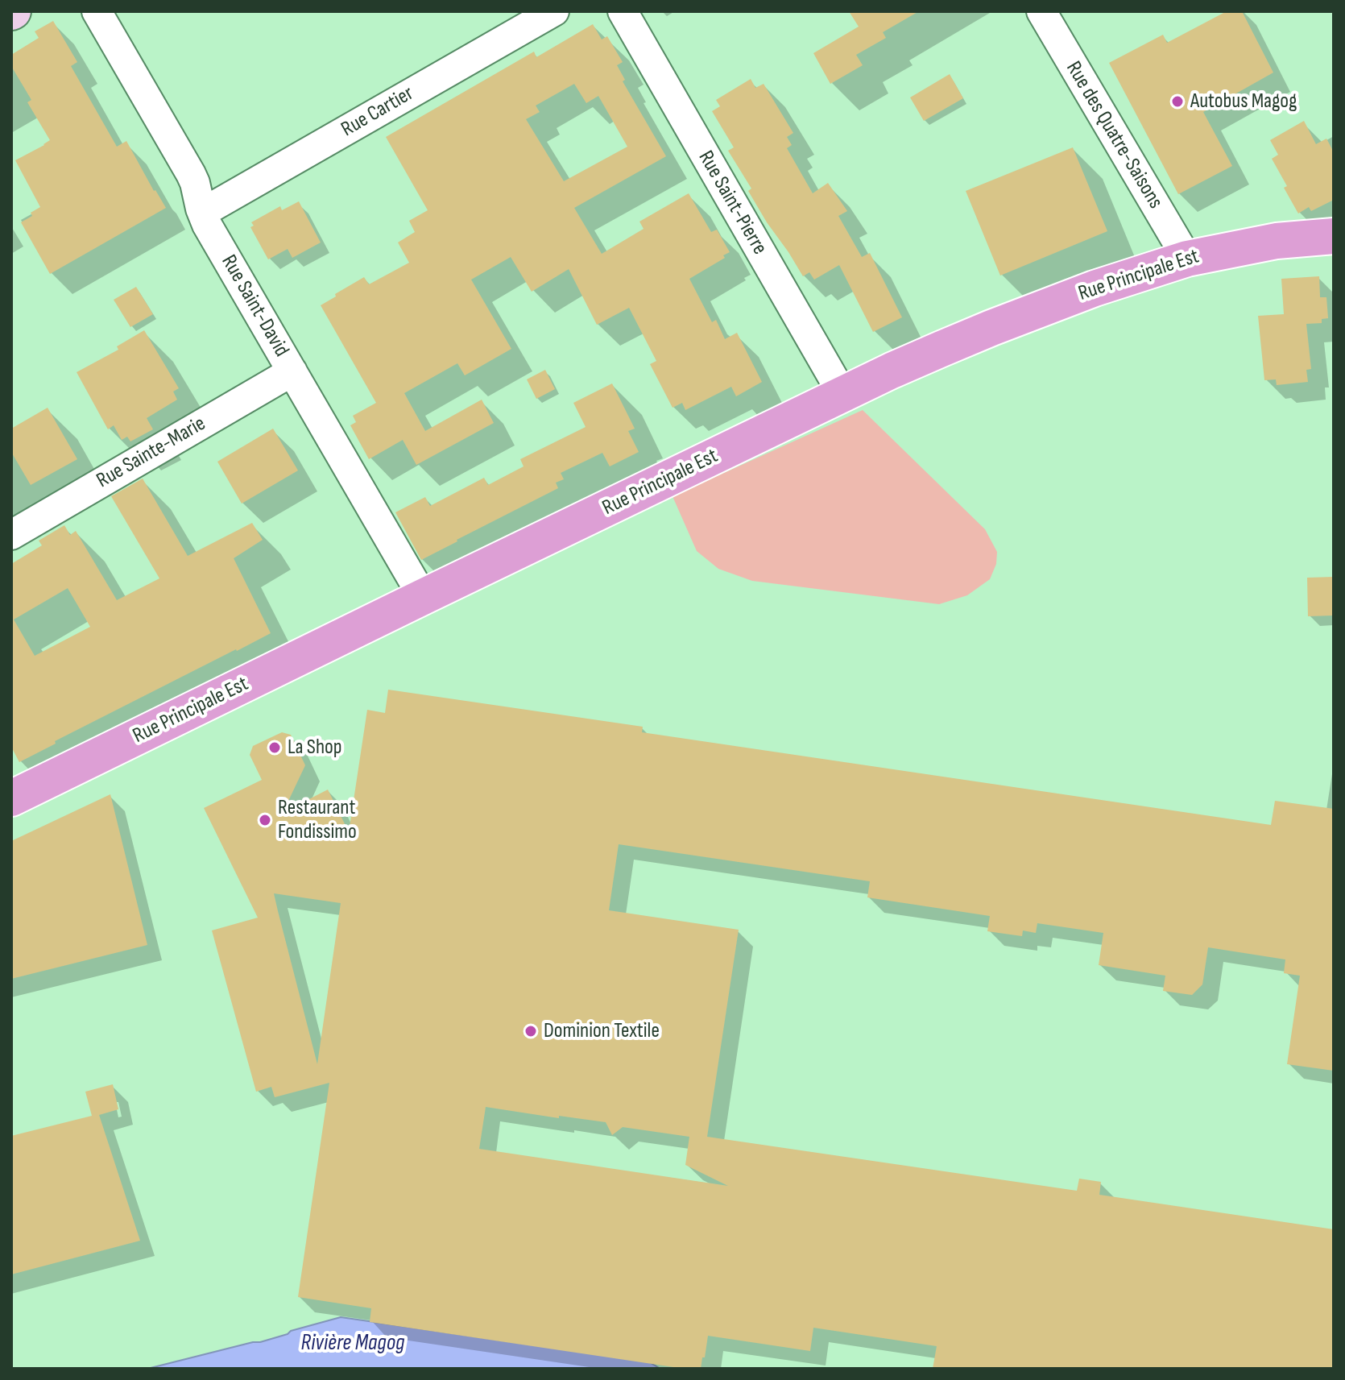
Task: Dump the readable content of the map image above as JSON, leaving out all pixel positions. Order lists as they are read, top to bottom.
{
  "streets": {
    "main road": ["Rue Principale Est"],
    "street": [
      "Rue Cartier",
      "Rue des Quatre-Saisons",
      "Rue Saint-Pierre",
      "Rue Saint-David",
      "Rue Sainte-Marie"
    ]
  },
  "crossings": [
    ["Rue Cartier", "Rue Saint-David"],
    ["Rue des Quatre-Saisons", "Rue Principale Est"],
    ["Rue Saint-Pierre", "Rue Principale Est"],
    ["Rue Principale Est", "Rue Saint-David"],
    ["Rue Saint-David", "Rue Sainte-Marie"]
  ],
  "water": ["Rivière Magog"],
  "places": [
    "Autobus Magog",
    "La Shop",
    "Restaurant Fondissimo",
    "Dominion Textile"
  ]
}
